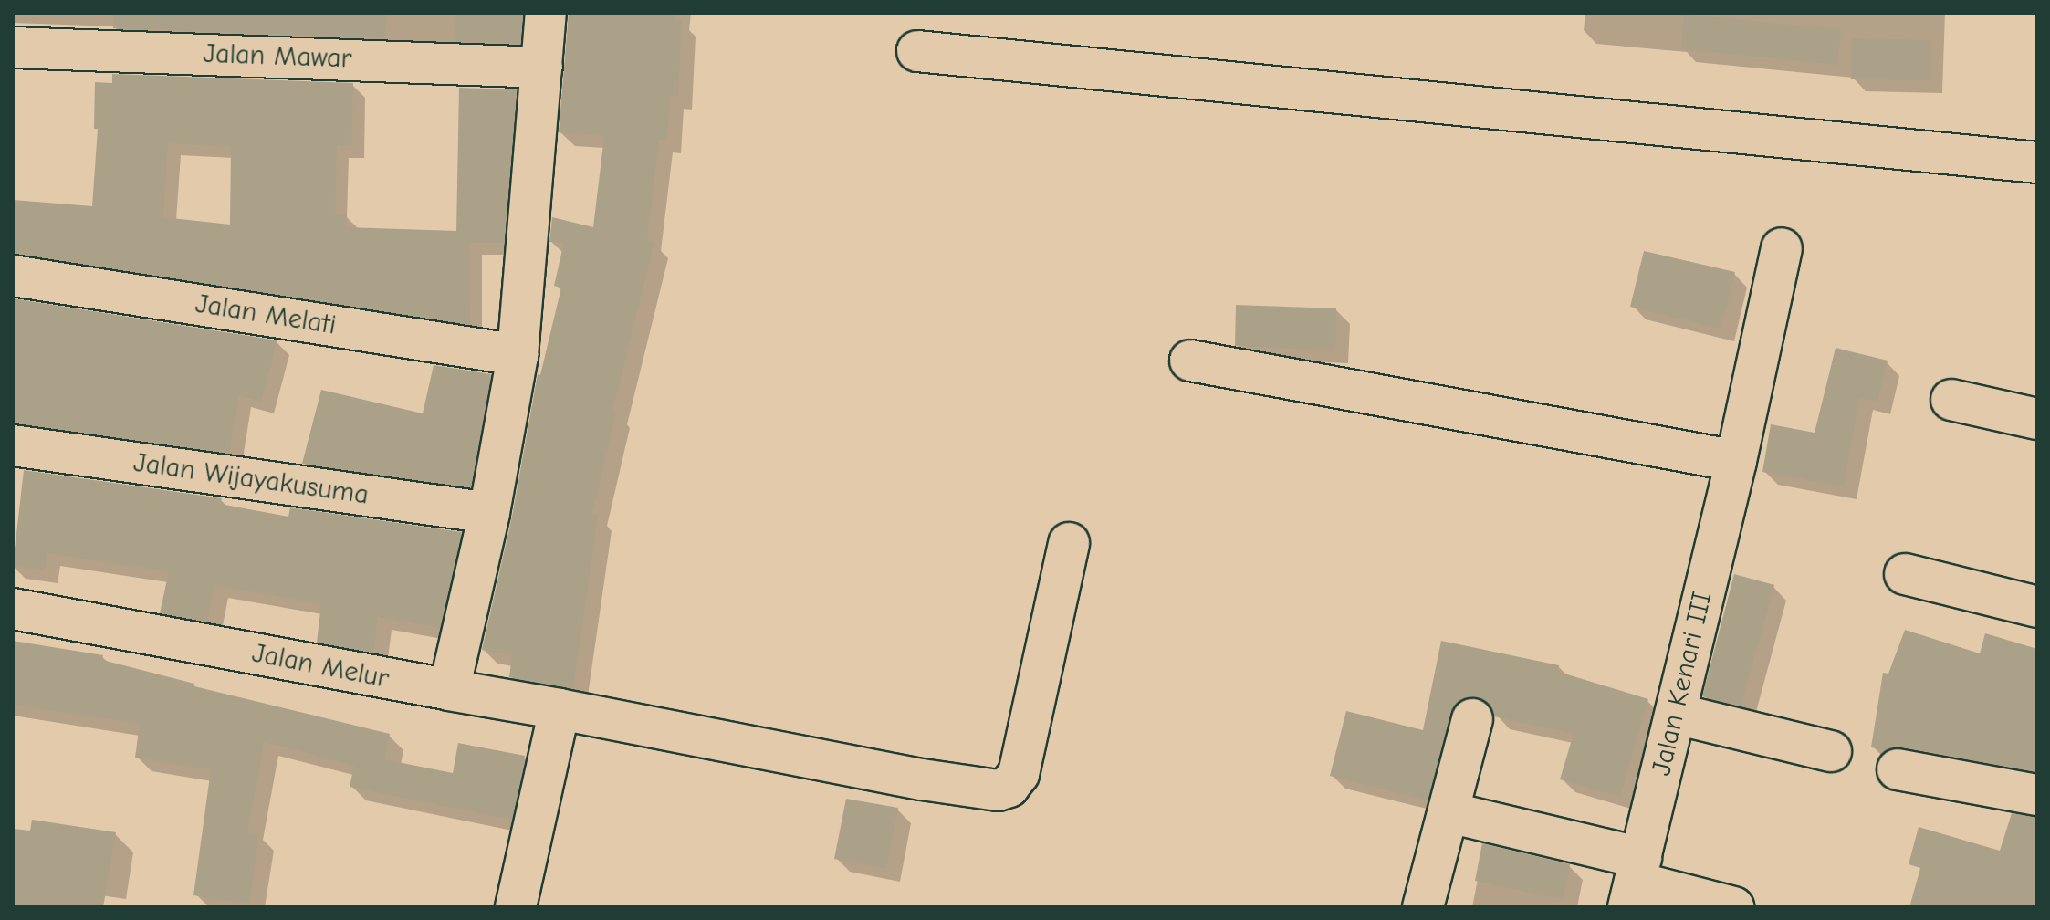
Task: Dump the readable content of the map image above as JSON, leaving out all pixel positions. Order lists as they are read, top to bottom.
{
  "streets": {
    "street": [
      "Jalan Mawar",
      "Jalan Melati",
      "Jalan Wijayakusuma",
      "Jalan Melur",
      "Jalan Kenari III"
    ]
  }
}
